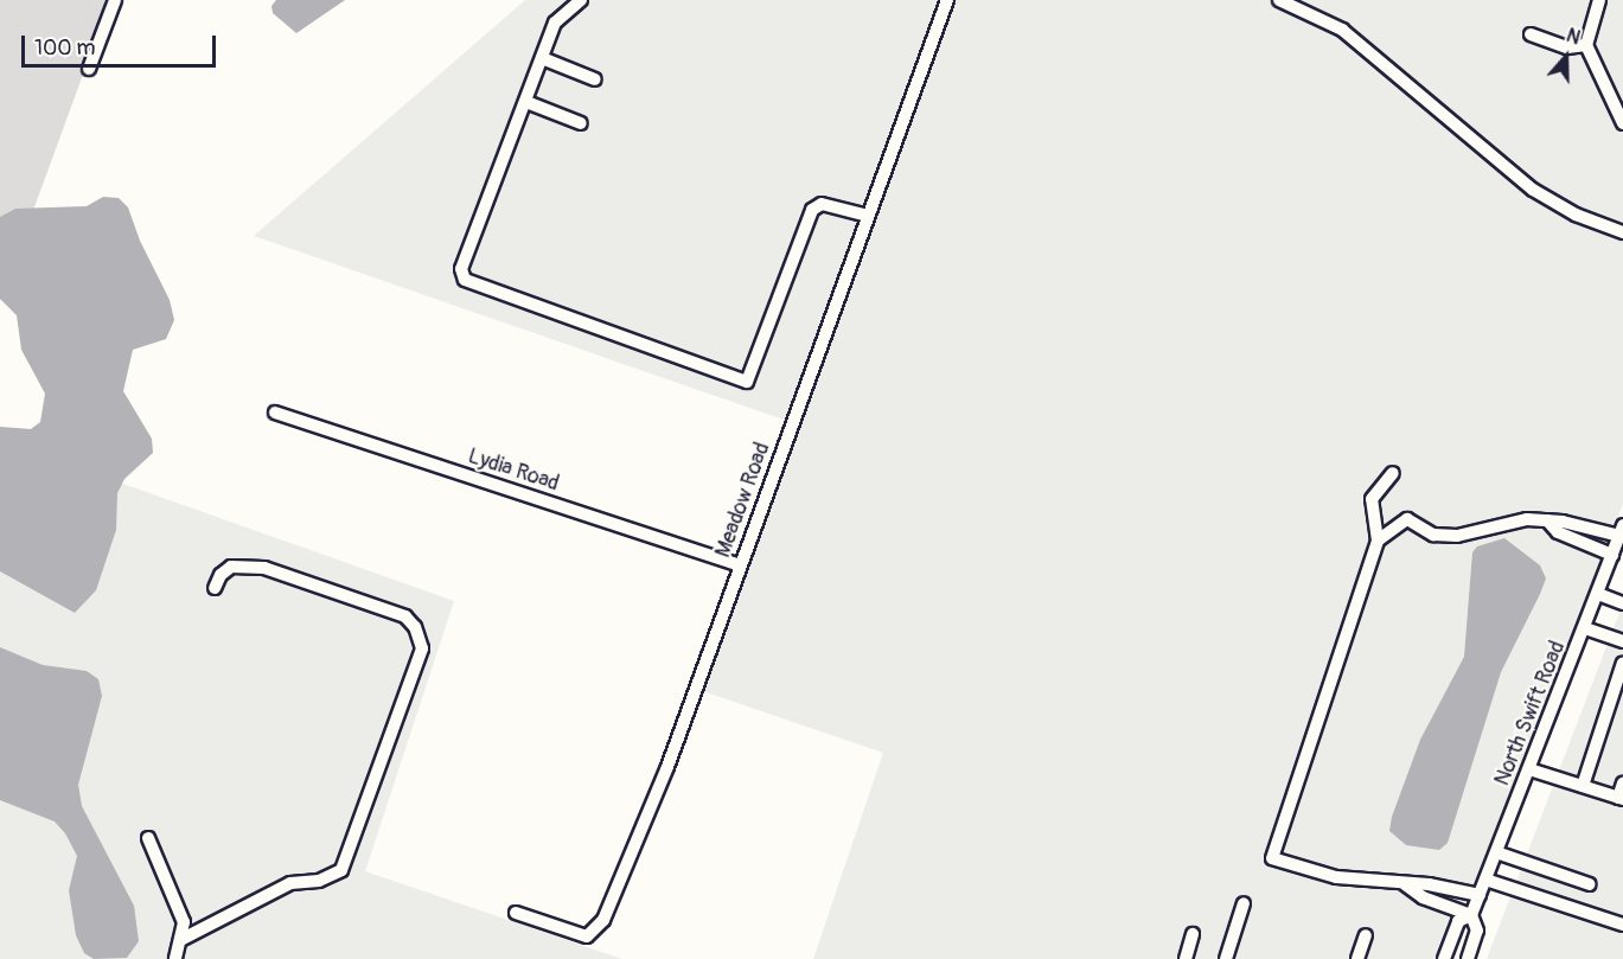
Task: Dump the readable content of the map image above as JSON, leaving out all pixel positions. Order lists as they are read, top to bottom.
{
  "streets": {
    "street": ["Lydia Road", "Meadow Road", "North Swift Road"]
  },
  "crossings": [
    ["Lydia Road", "Meadow Road"]
  ],
  "scale_bar": "100 m",
  "north": "top"
}
